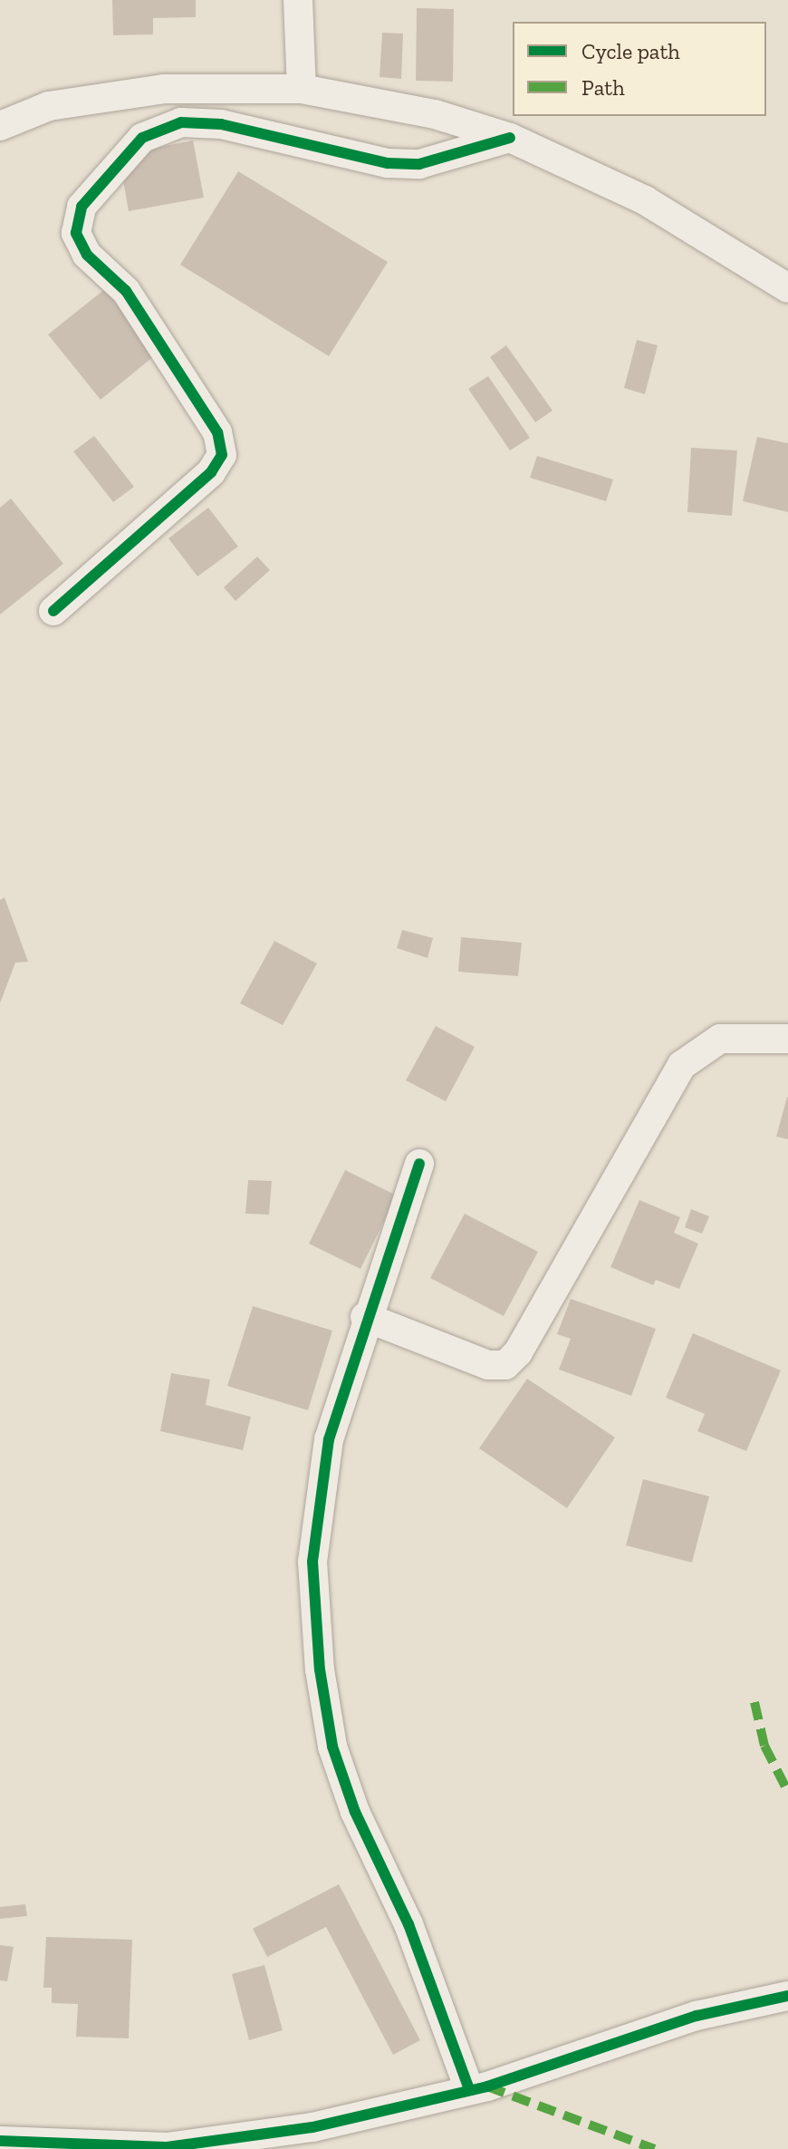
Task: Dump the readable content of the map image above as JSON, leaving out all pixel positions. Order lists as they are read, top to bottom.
{
  "legend": ["Cycle path", "Path"]
}
